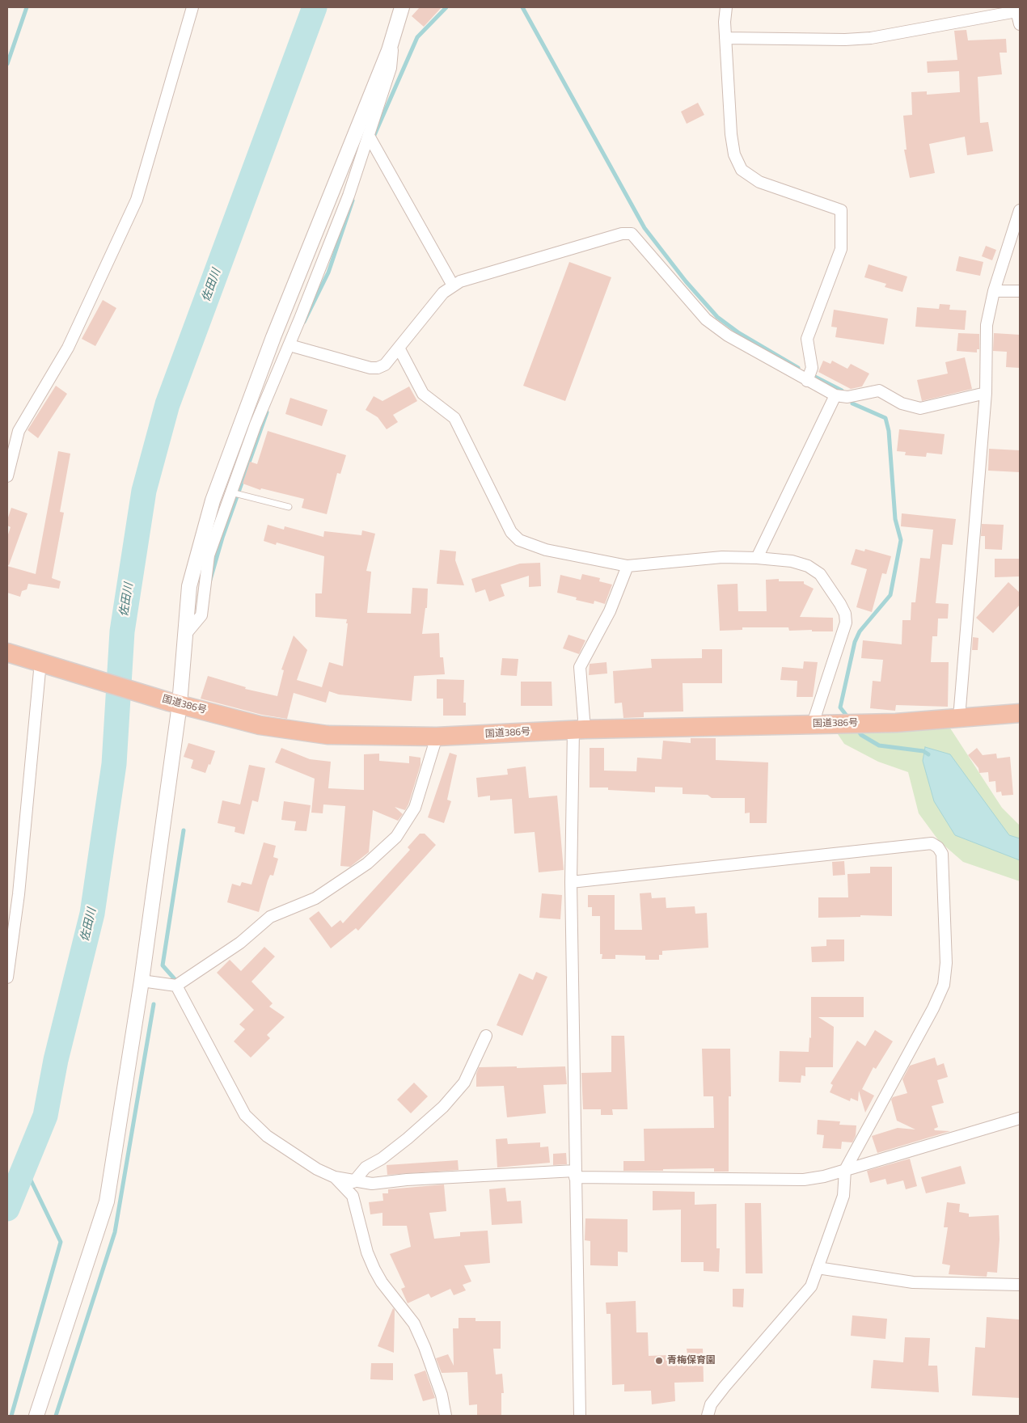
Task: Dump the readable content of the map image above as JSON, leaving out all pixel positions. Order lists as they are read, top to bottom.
{
  "streets": {
    "highway": ["国道386号"]
  },
  "water": ["佐田川"],
  "places": ["青梅保育園"]
}
